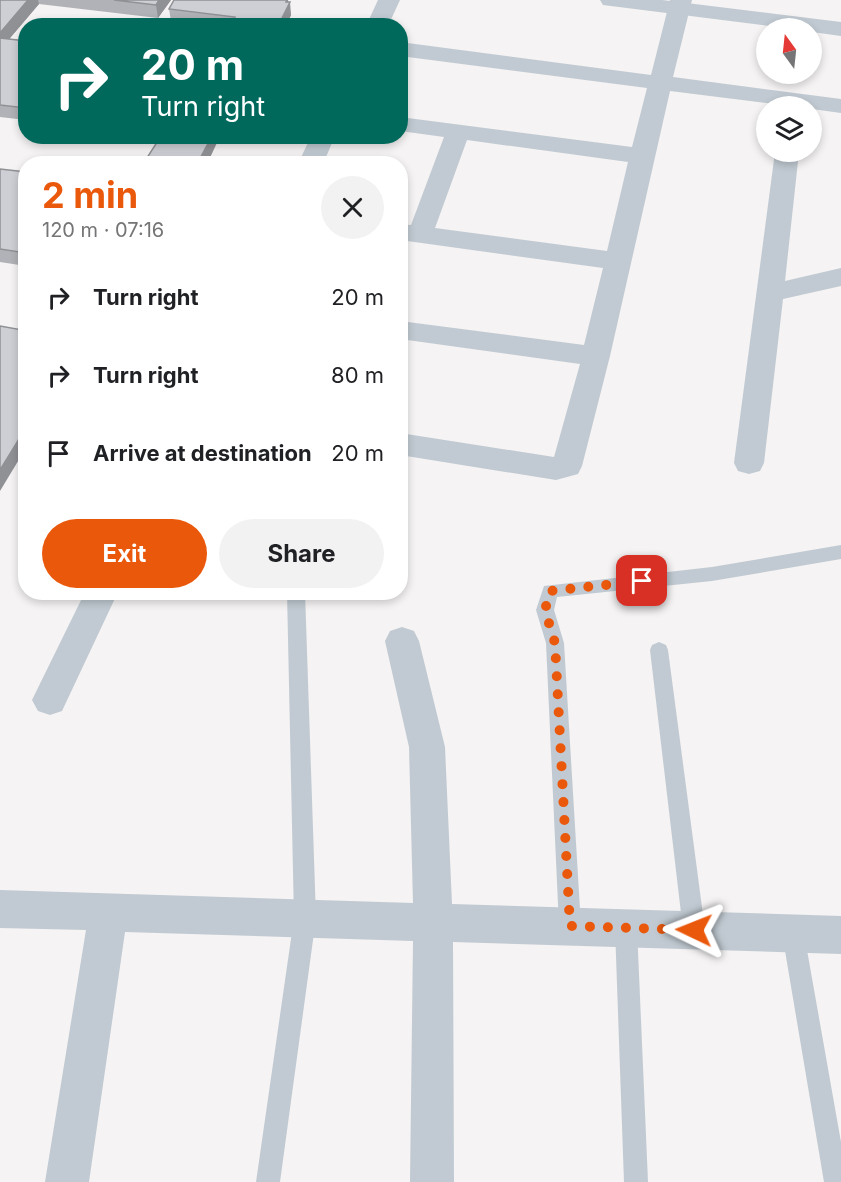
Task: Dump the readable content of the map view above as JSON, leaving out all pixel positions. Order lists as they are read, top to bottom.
{
  "north": "top",
  "page": {
    "turn": ["20 m", "Turn right"],
    "heading": ["2 min", "120 m · 07:16"],
    "list": [
      {
        "name": "Turn right",
        "value": "20 m"
      },
      {
        "name": "Turn right",
        "value": "80 m"
      },
      {
        "name": "Arrive at destination",
        "value": "20 m"
      }
    ],
    "buttons": ["Exit", "Share"]
  }
}
